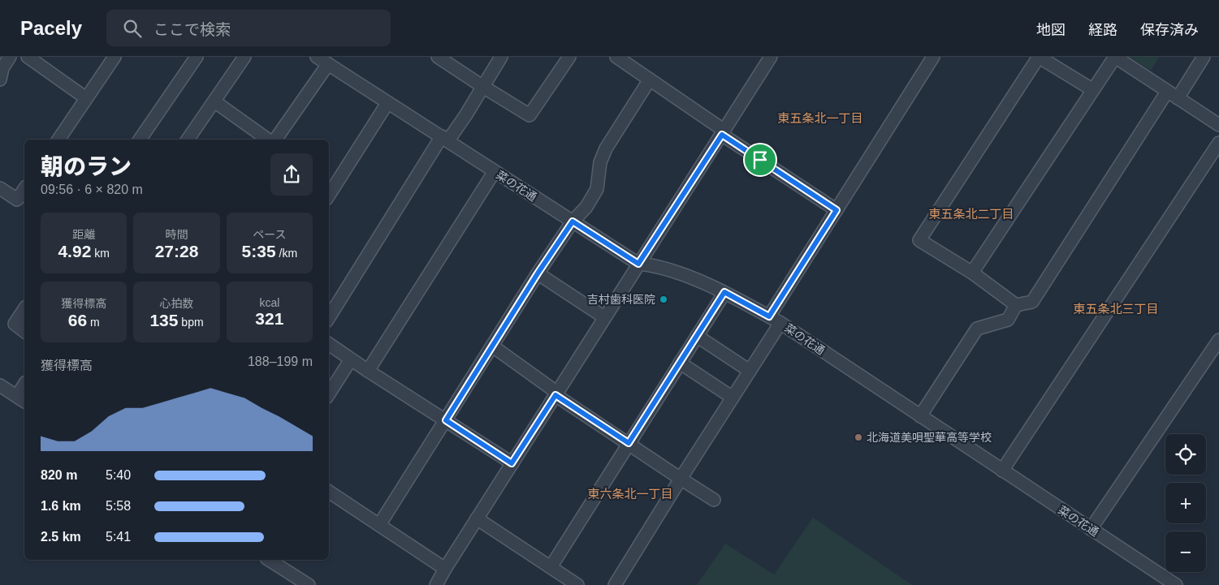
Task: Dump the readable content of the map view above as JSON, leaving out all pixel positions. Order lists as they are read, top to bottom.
{
  "streets": {
    "street": ["菜の花通"]
  },
  "districts": [
    "東五条北一丁目",
    "東五条北二丁目",
    "東五条北三丁目",
    "東六条北一丁目"
  ],
  "places": ["吉村歯科医院", "北海道美唄聖華高等学校"],
  "page": {
    "header": "Pacely",
    "search": "ここで検索",
    "nav": ["地図", "経路", "保存済み"],
    "heading": ["朝のラン", "09:56 · 6 × 820 m"],
    "stats": [
      ["距離", "4.92 km"],
      ["時間", "27:28"],
      ["ペース", "5:35 /km"],
      ["獲得標高", "66 m"],
      ["心拍数", "135 bpm"],
      ["kcal", "321"]
    ],
    "chart": ["獲得標高", "188–199 m"],
    "map_buttons": ["+", "−"],
    "list": [
      {
        "name": "820 m",
        "note": "5:40"
      },
      {
        "name": "1.6 km",
        "note": "5:58"
      },
      {
        "name": "2.5 km",
        "note": "5:41"
      }
    ]
  }
}
